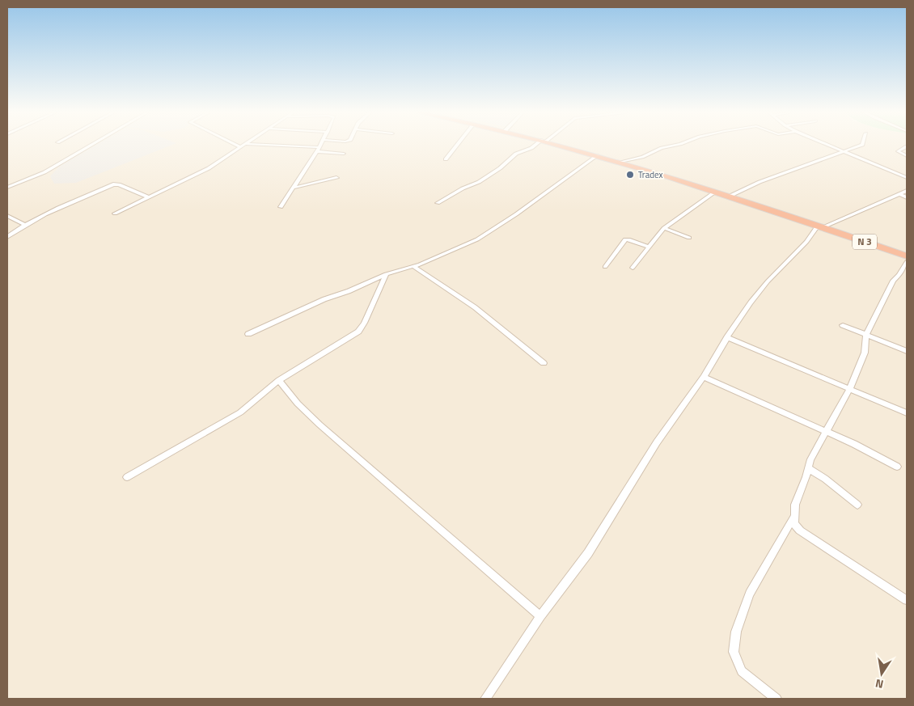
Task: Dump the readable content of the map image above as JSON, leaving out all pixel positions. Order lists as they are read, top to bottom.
{
  "streets": {
    "highway": ["N 3"]
  },
  "places": ["Tradex"],
  "north": "bottom"
}
